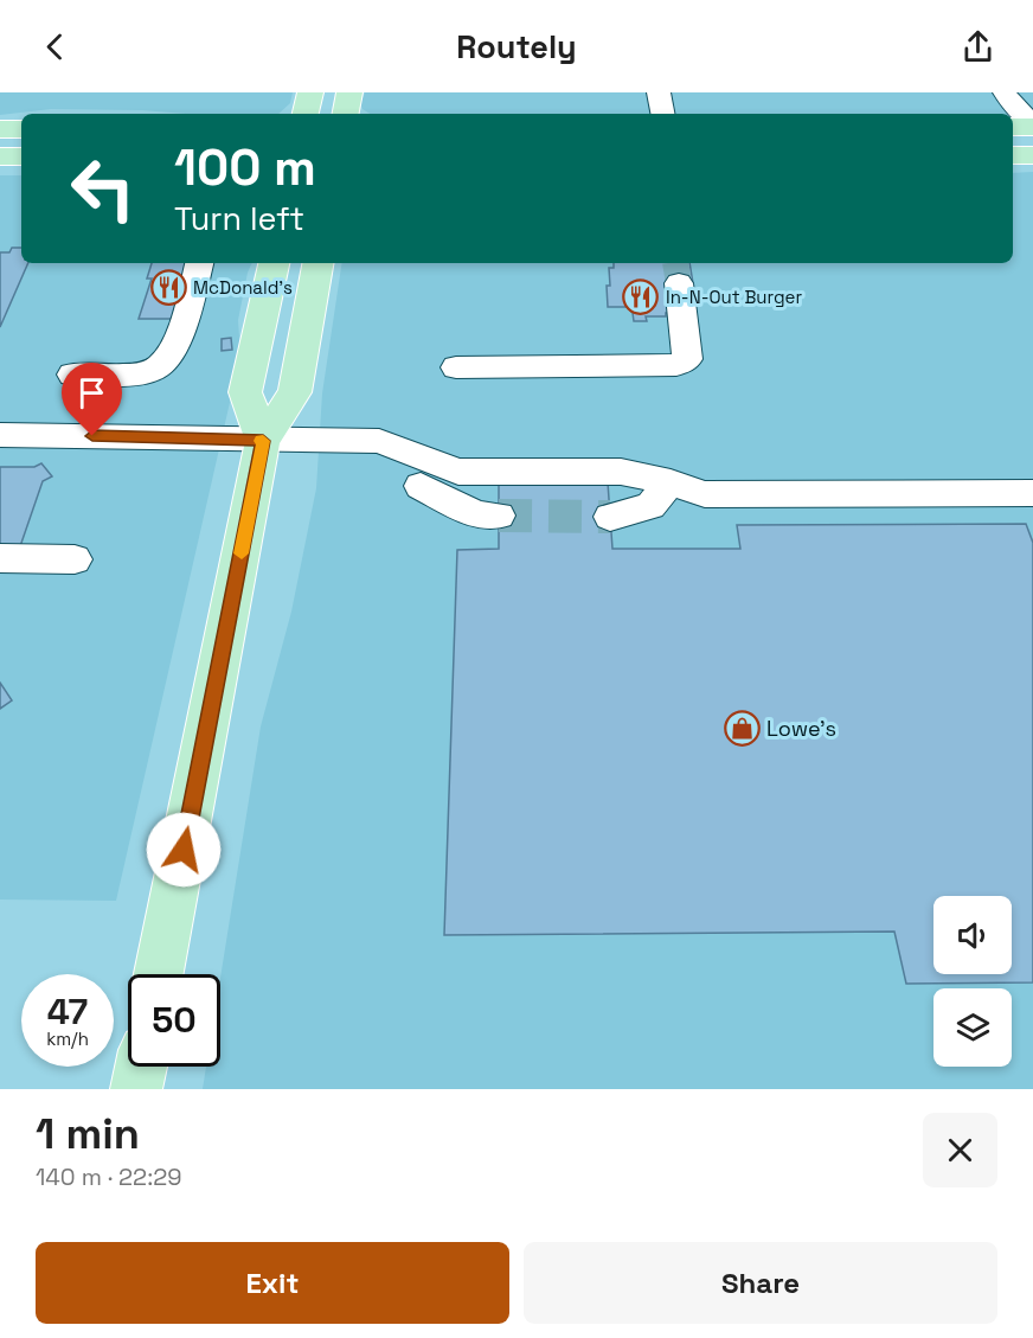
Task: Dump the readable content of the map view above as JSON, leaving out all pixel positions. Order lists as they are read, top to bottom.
{
  "places": {
    "restaurant": ["McDonald's", "In-N-Out Burger"],
    "shop": ["Lowe's"]
  },
  "page": {
    "header": "Routely",
    "turn": ["100 m", "Turn left"],
    "speed": "47 km/h",
    "limit": "50",
    "heading": ["1 min", "140 m · 22:29"],
    "buttons": ["Exit", "Share"]
  }
}
